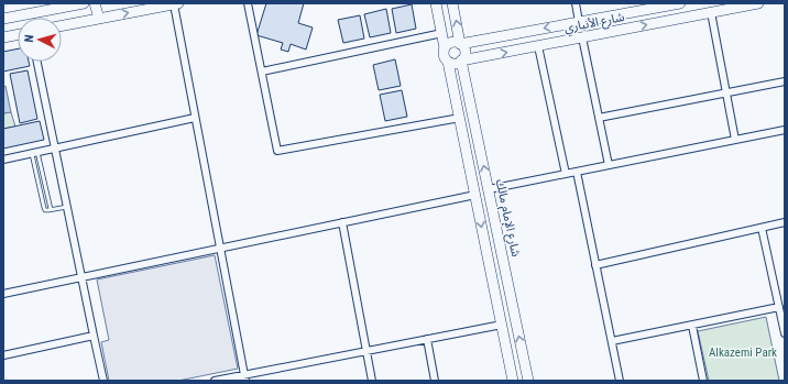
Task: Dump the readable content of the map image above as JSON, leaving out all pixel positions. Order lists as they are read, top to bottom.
{
  "streets": {
    "street": ["شارع الأنباري", "شارع الإمام مالك"]
  },
  "crossings": [
    ["شارع الأنباري", "شارع الإمام مالك"]
  ],
  "parks": ["Alkazemi Park"],
  "north": "left"
}
